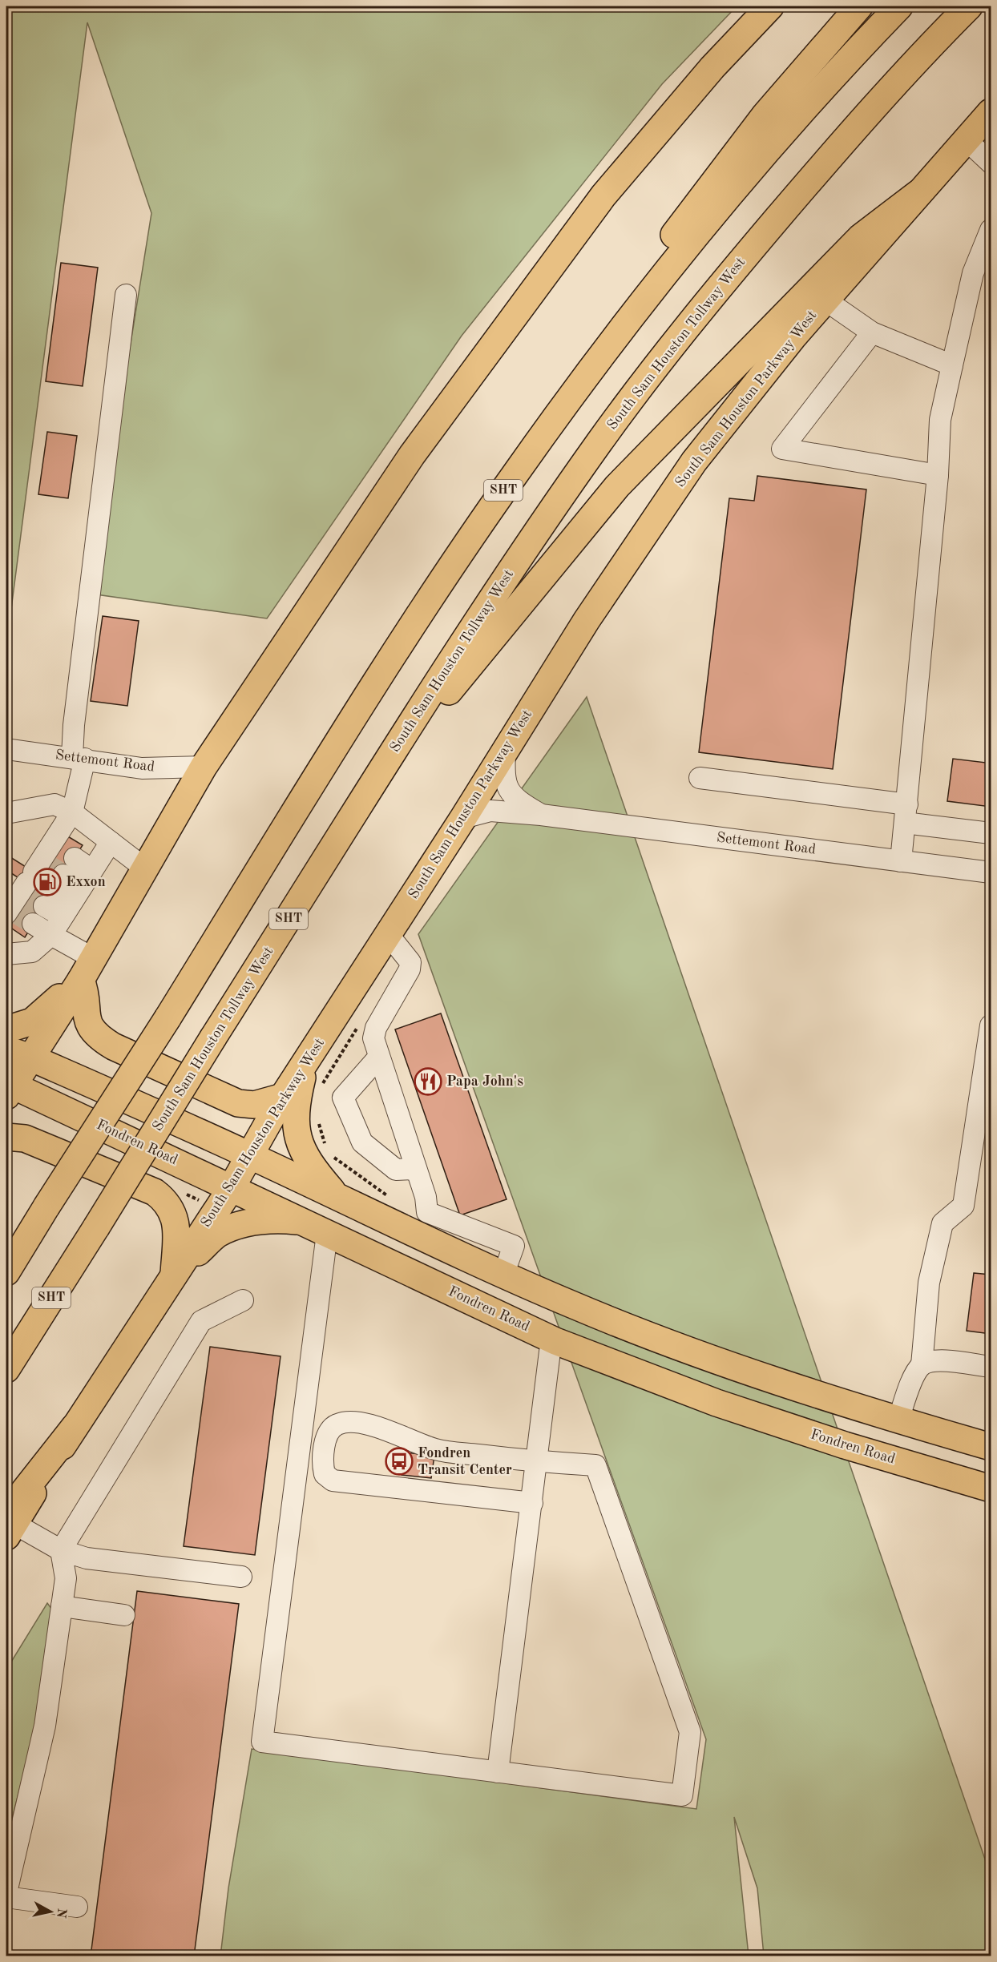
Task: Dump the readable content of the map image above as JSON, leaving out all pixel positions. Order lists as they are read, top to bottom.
{
  "streets": {
    "main road": [
      "South Sam Houston Tollway West",
      "South Sam Houston Parkway West",
      "SHT",
      "Fondren Road"
    ],
    "street": ["Settemont Road"]
  },
  "crossings": [
    ["South Sam Houston Parkway West", "Settemont Road"],
    ["South Sam Houston Parkway West", "Fondren Road"]
  ],
  "places": {
    "fuel station": ["Exxon"],
    "restaurant": ["Papa John's"],
    "bus stop": ["Fondren Transit Center"]
  },
  "north": "right"
}
